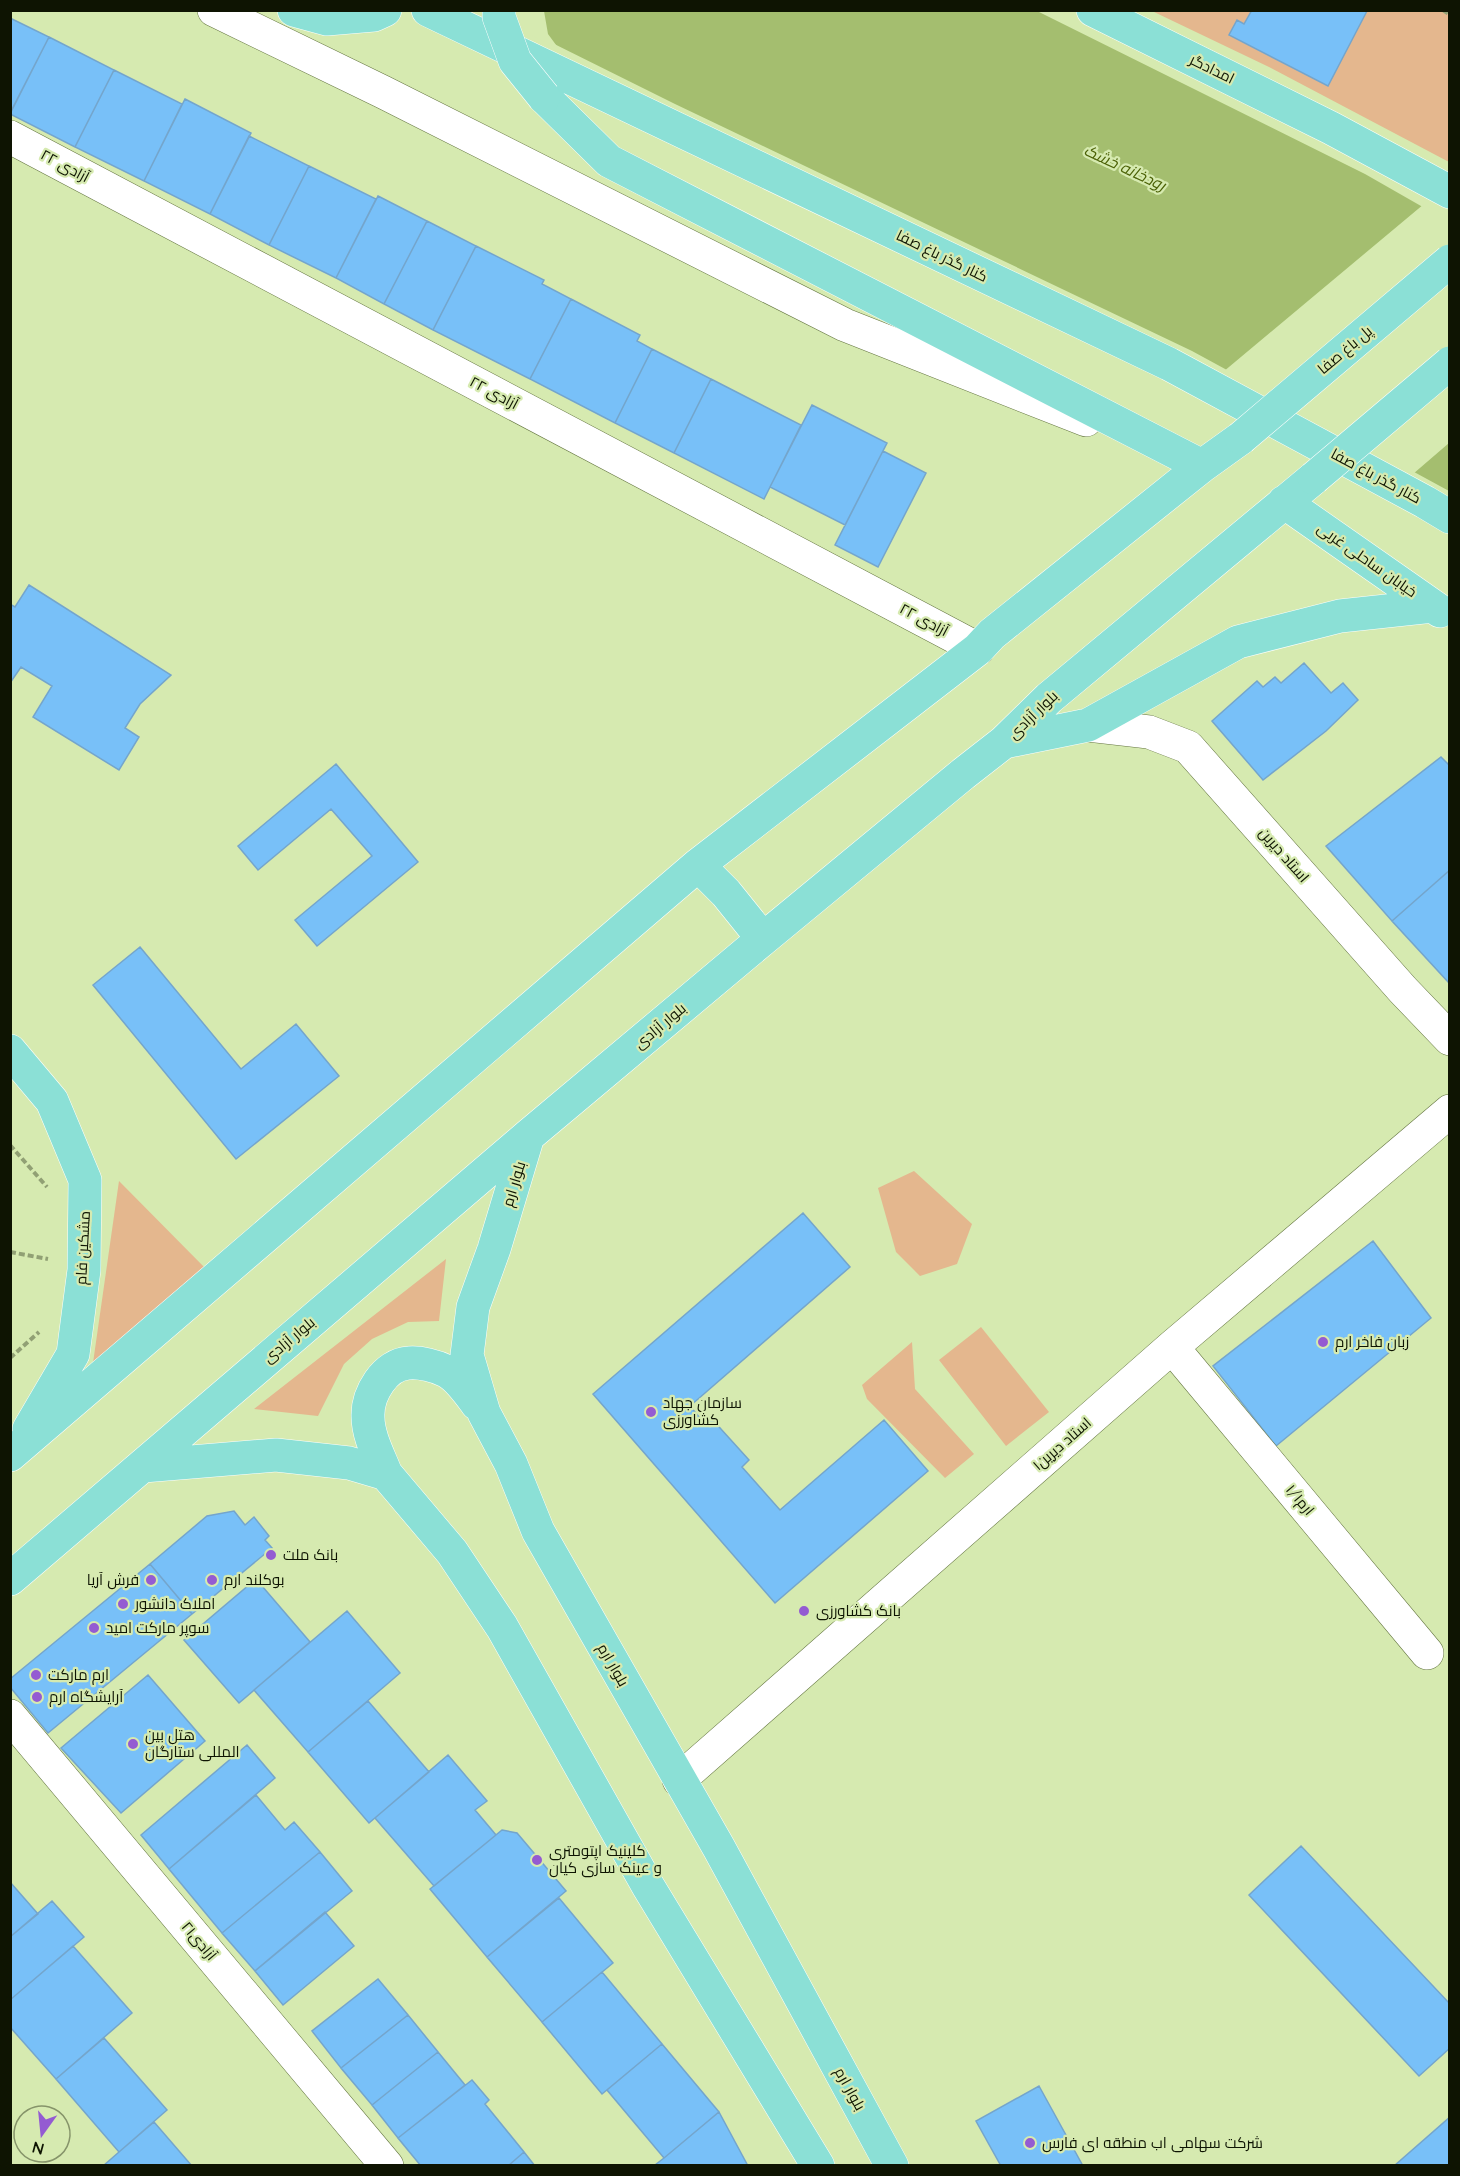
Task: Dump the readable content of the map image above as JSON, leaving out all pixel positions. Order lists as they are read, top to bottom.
{
  "streets": {
    "main road": [
      "امدادگر",
      "کنار گذر باغ صفا",
      "پل باغ صفا",
      "خیابان ساحلی غربی",
      "بلوار آزادی",
      "بلوار ارم",
      "مشکین فام"
    ],
    "street": [
      "آزادی ۲۲",
      "استاد دیرین",
      "استاد دیرین۱",
      "۱/۱ارم",
      "آزادی۲۱"
    ]
  },
  "crossings": [
    ["خیابان ساحلی غربی", "بلوار آزادی"],
    ["بلوار آزادی", "بلوار ارم"],
    ["بلوار ارم", "استاد دیرین۱"],
    ["استاد دیرین۱", "۱/۱ارم"]
  ],
  "water": ["رودخانه خشک"],
  "places": [
    "زبان فاخر ارم",
    "سازمان جهاد کشاورزی",
    "بانک ملت",
    "فرش آریا",
    "بوکلند ارم",
    "املاک دانشور",
    "بانک کشاورزی",
    "سوپر مارکت امید",
    "ارم مارکت",
    "آرایشگاه ارم",
    "هتل بین المللی ستارگان",
    "کلینیک اپتومتری و عینک سازی کیان",
    "شرکت سهامی اب منطقه ای فارس"
  ],
  "north": "bottom"
}
